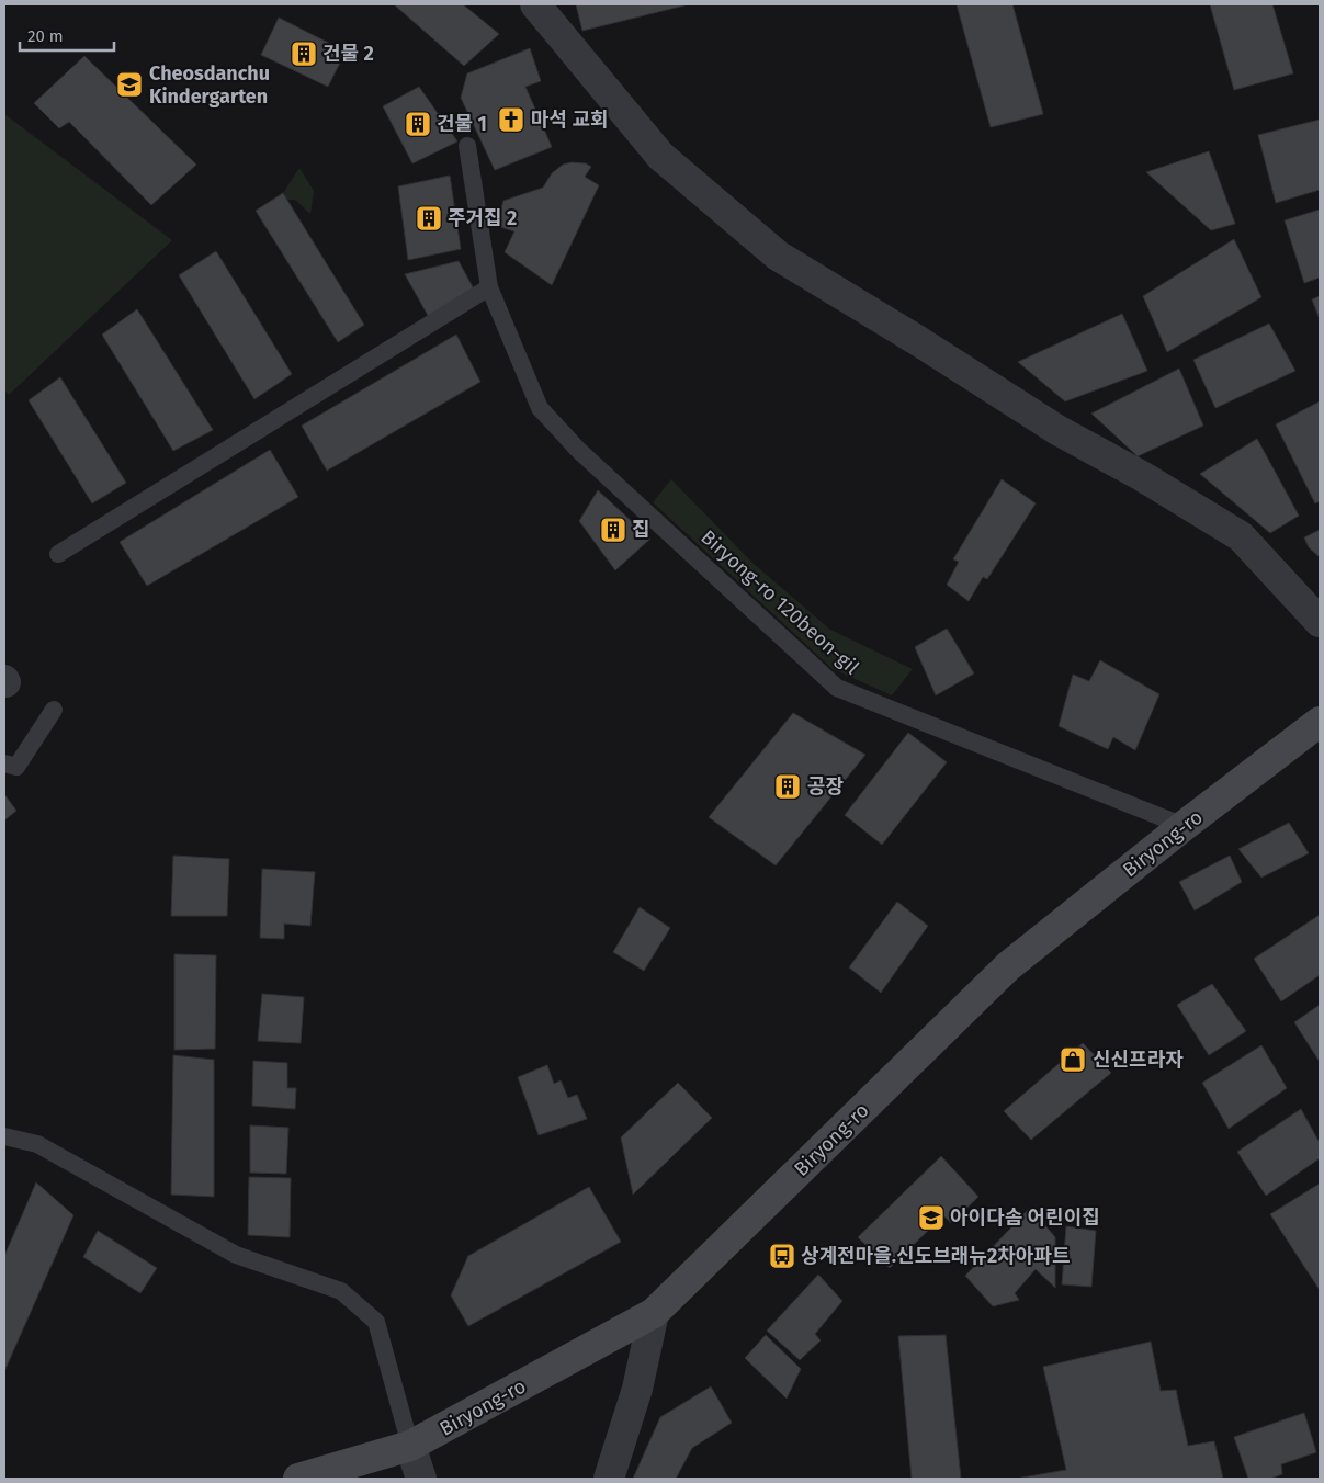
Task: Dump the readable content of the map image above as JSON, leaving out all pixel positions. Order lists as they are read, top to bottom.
{
  "streets": {
    "main road": ["Biryong-ro"],
    "lane": ["Biryong-ro 120beon-gil"]
  },
  "crossings": [
    ["Biryong-ro 120beon-gil", "Biryong-ro"]
  ],
  "places": {
    "building": [
      "건물 2",
      "건물 1",
      "주거집 2",
      "집",
      "공장"
    ],
    "school or university": ["Cheosdanchu Kindergarten", "아이다솜 어린이집"],
    "church": ["마석 교회"],
    "shop": ["신신프라자"],
    "bus stop": ["상계전마을.신도브래뉴2차아파트"]
  },
  "scale_bar": "20 m"
}
